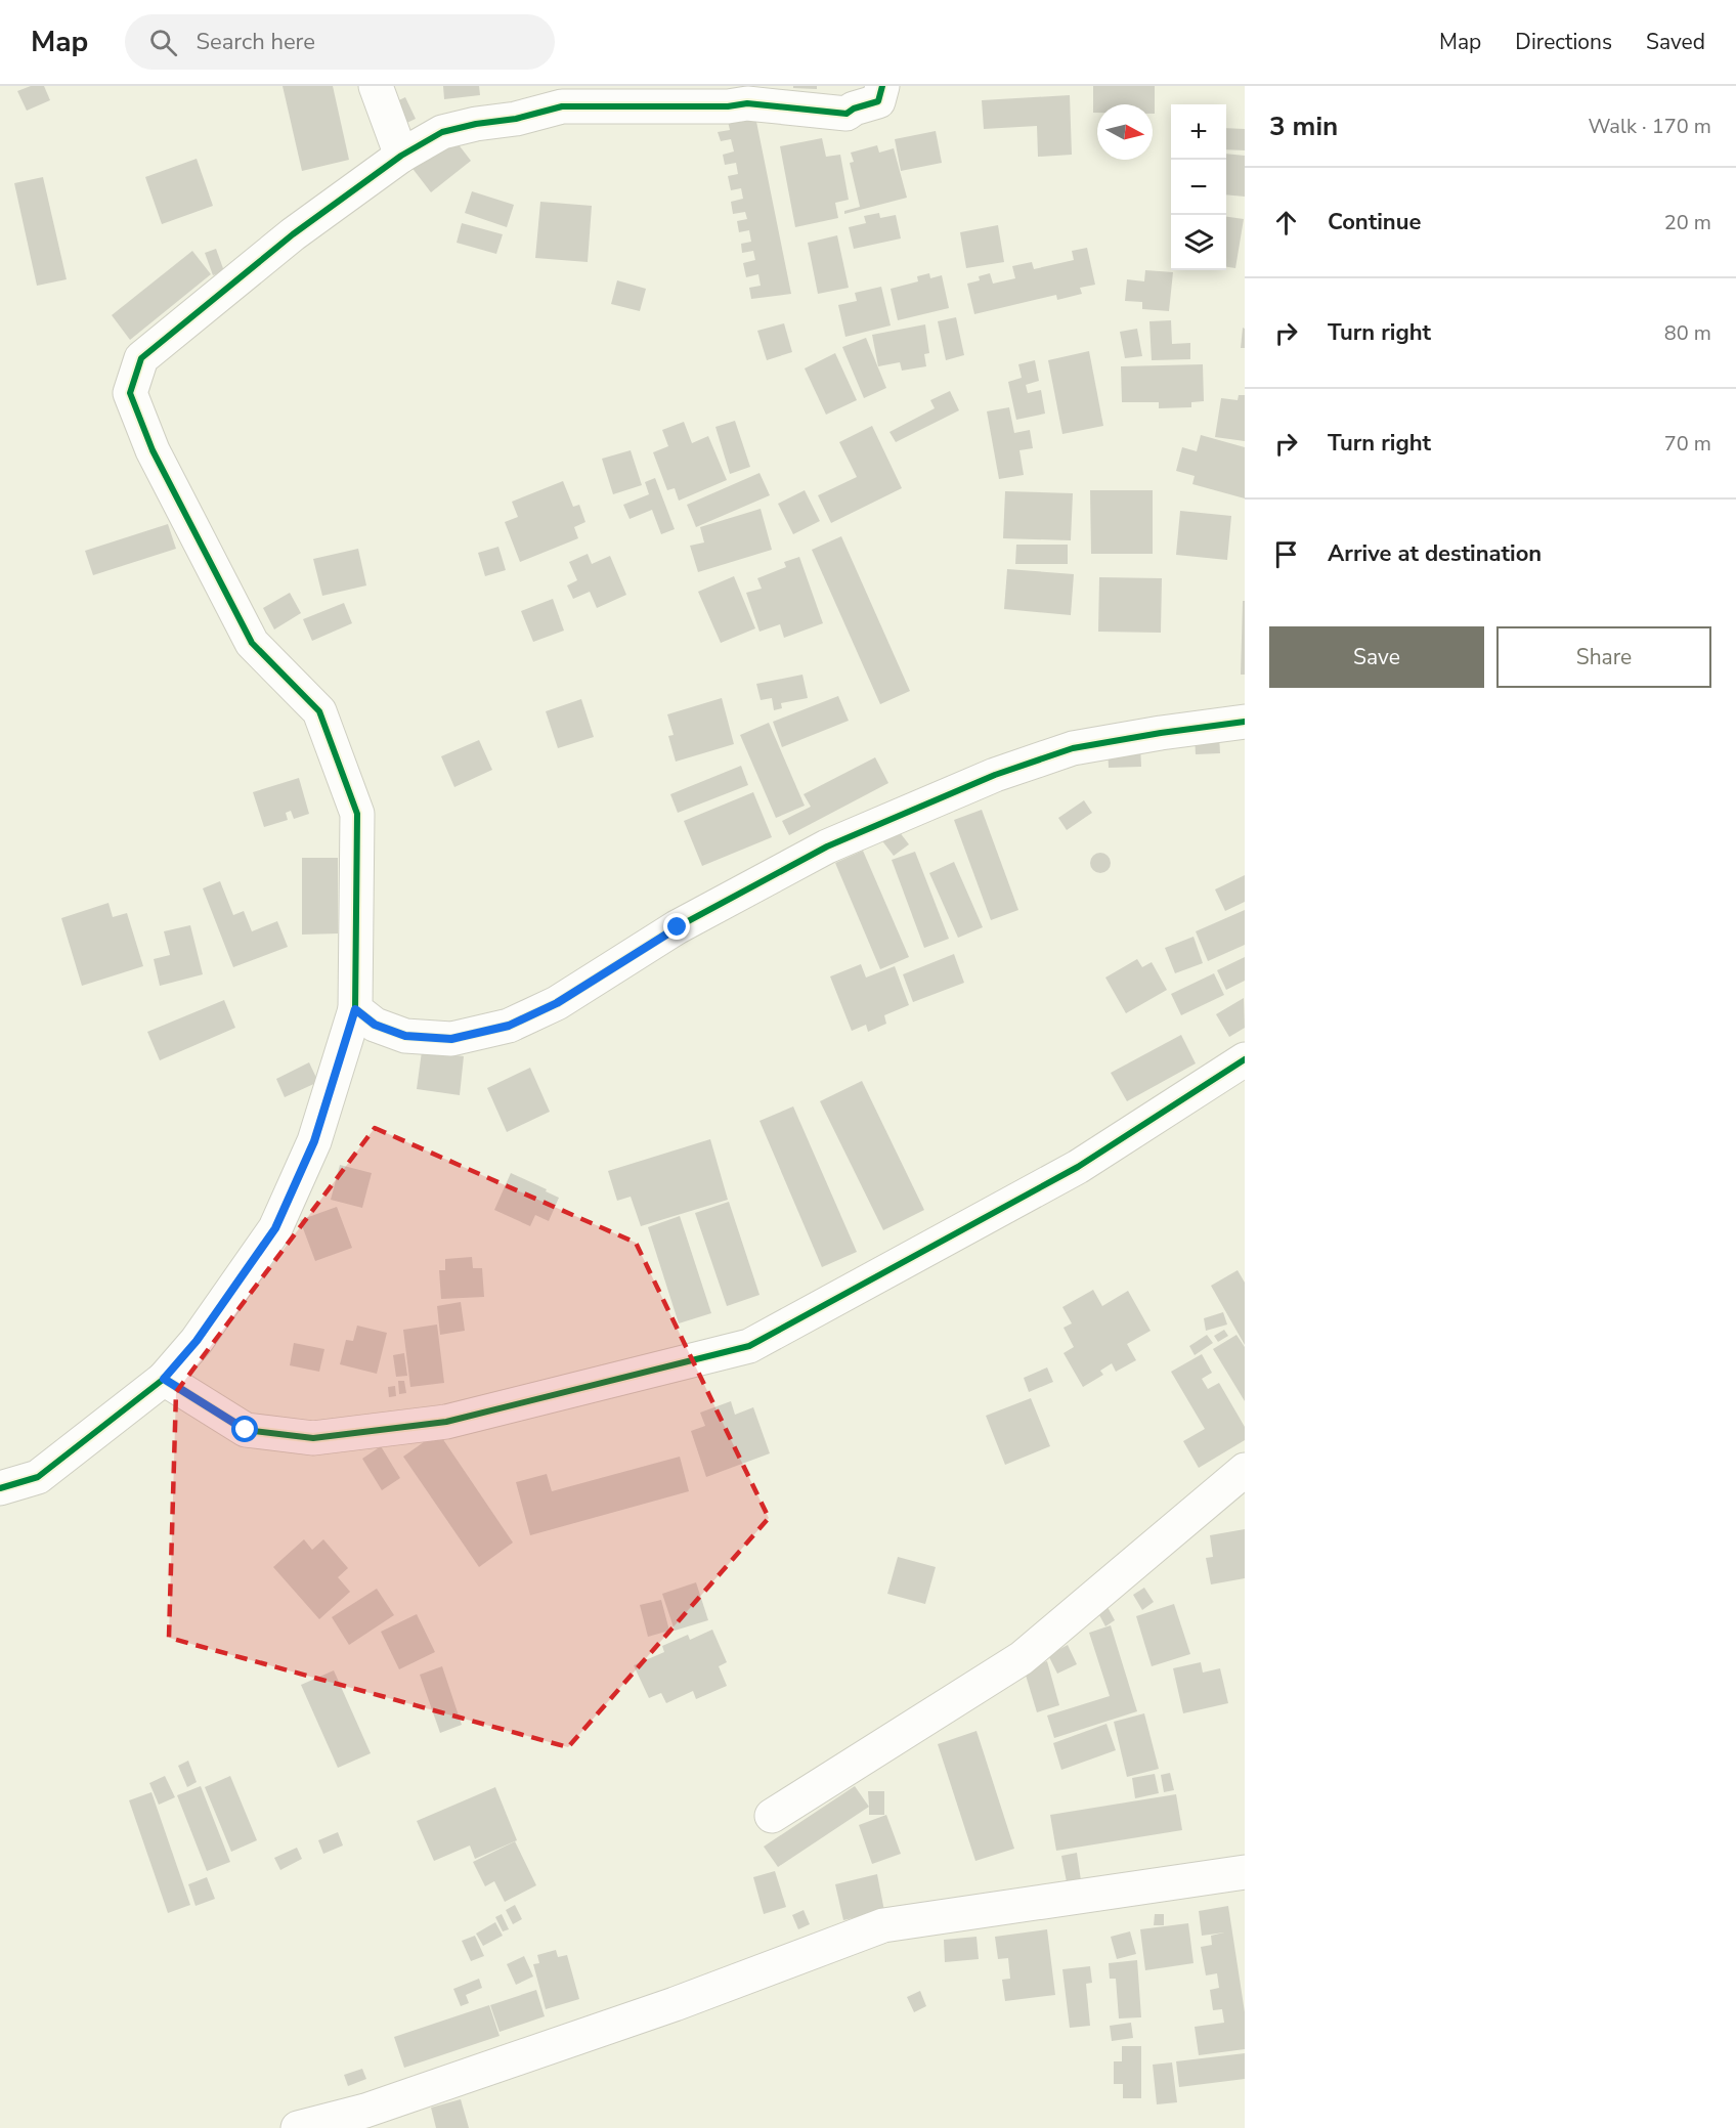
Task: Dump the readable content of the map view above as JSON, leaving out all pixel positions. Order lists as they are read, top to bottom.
{
  "north": "right",
  "page": {
    "header": "Map",
    "search": "Search here",
    "nav": ["Map", "Directions", "Saved"],
    "heading": ["3 min", "Walk · 170 m"],
    "map_buttons": ["+", "−"],
    "list": [
      ["Continue", "20 m"],
      ["Turn right", "80 m"],
      ["Turn right", "70 m"],
      "Arrive at destination"
    ],
    "buttons": ["Save", "Share"]
  }
}
